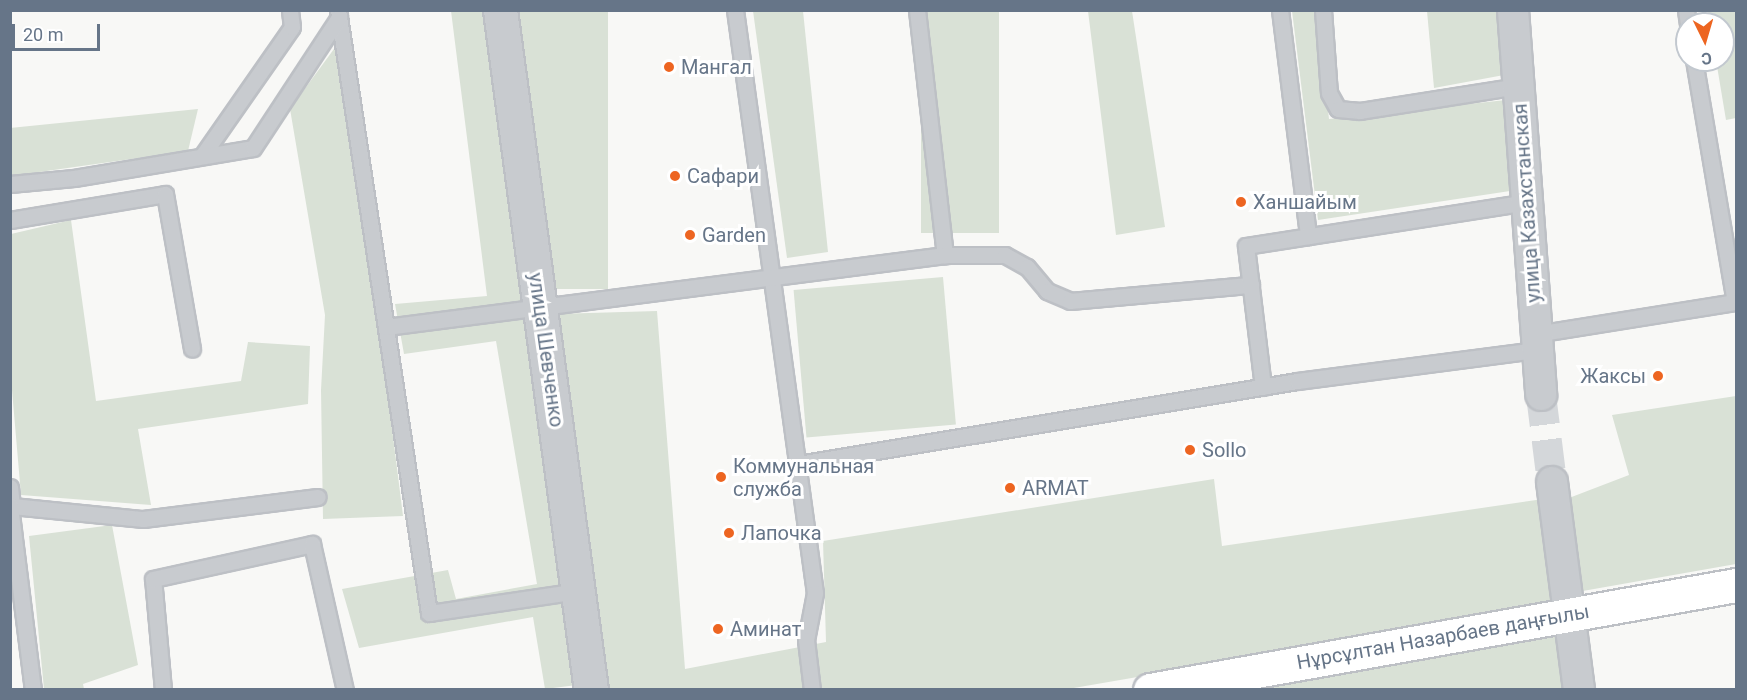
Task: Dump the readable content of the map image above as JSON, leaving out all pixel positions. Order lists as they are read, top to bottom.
{
  "streets": {
    "main road": ["Нұрсұлтан Назарбаев даңғылы"],
    "street": ["улица Казахстанская", "улица Шевченко"]
  },
  "places": [
    "Мангал",
    "Сафари",
    "Ханшайым",
    "Garden",
    "Жаксы",
    "Sollo",
    "Коммунальная служба",
    "ARMAT",
    "Лапочка",
    "Аминат"
  ],
  "scale_bar": "20 m",
  "north": "bottom"
}
